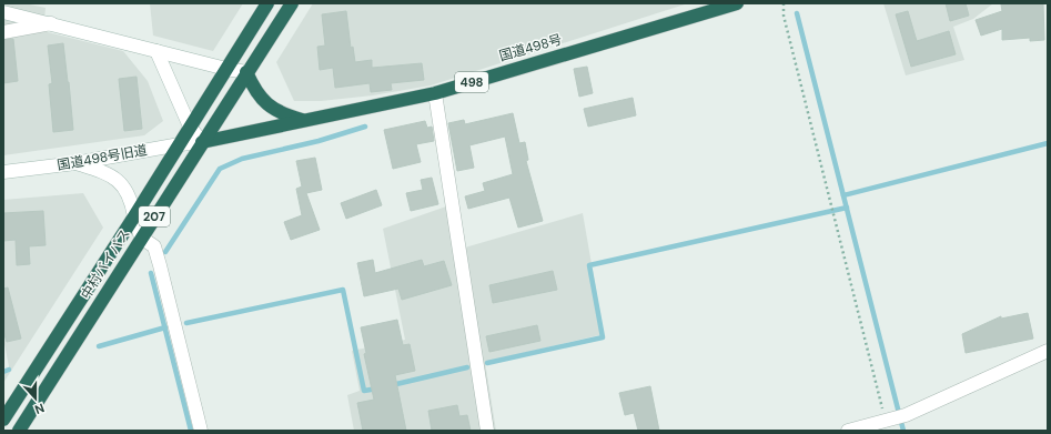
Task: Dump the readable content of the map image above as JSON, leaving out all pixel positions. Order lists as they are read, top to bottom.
{
  "streets": {
    "highway": [
      "国道498号",
      "498",
      "207",
      "中村バイパス"
    ],
    "street": ["国道498号旧道"]
  },
  "crossings": [
    ["国道498号", "国道498号旧道"],
    ["国道498号", "中村バイパス"],
    ["国道498号旧道", "中村バイパス"]
  ],
  "north": "bottom"
}
